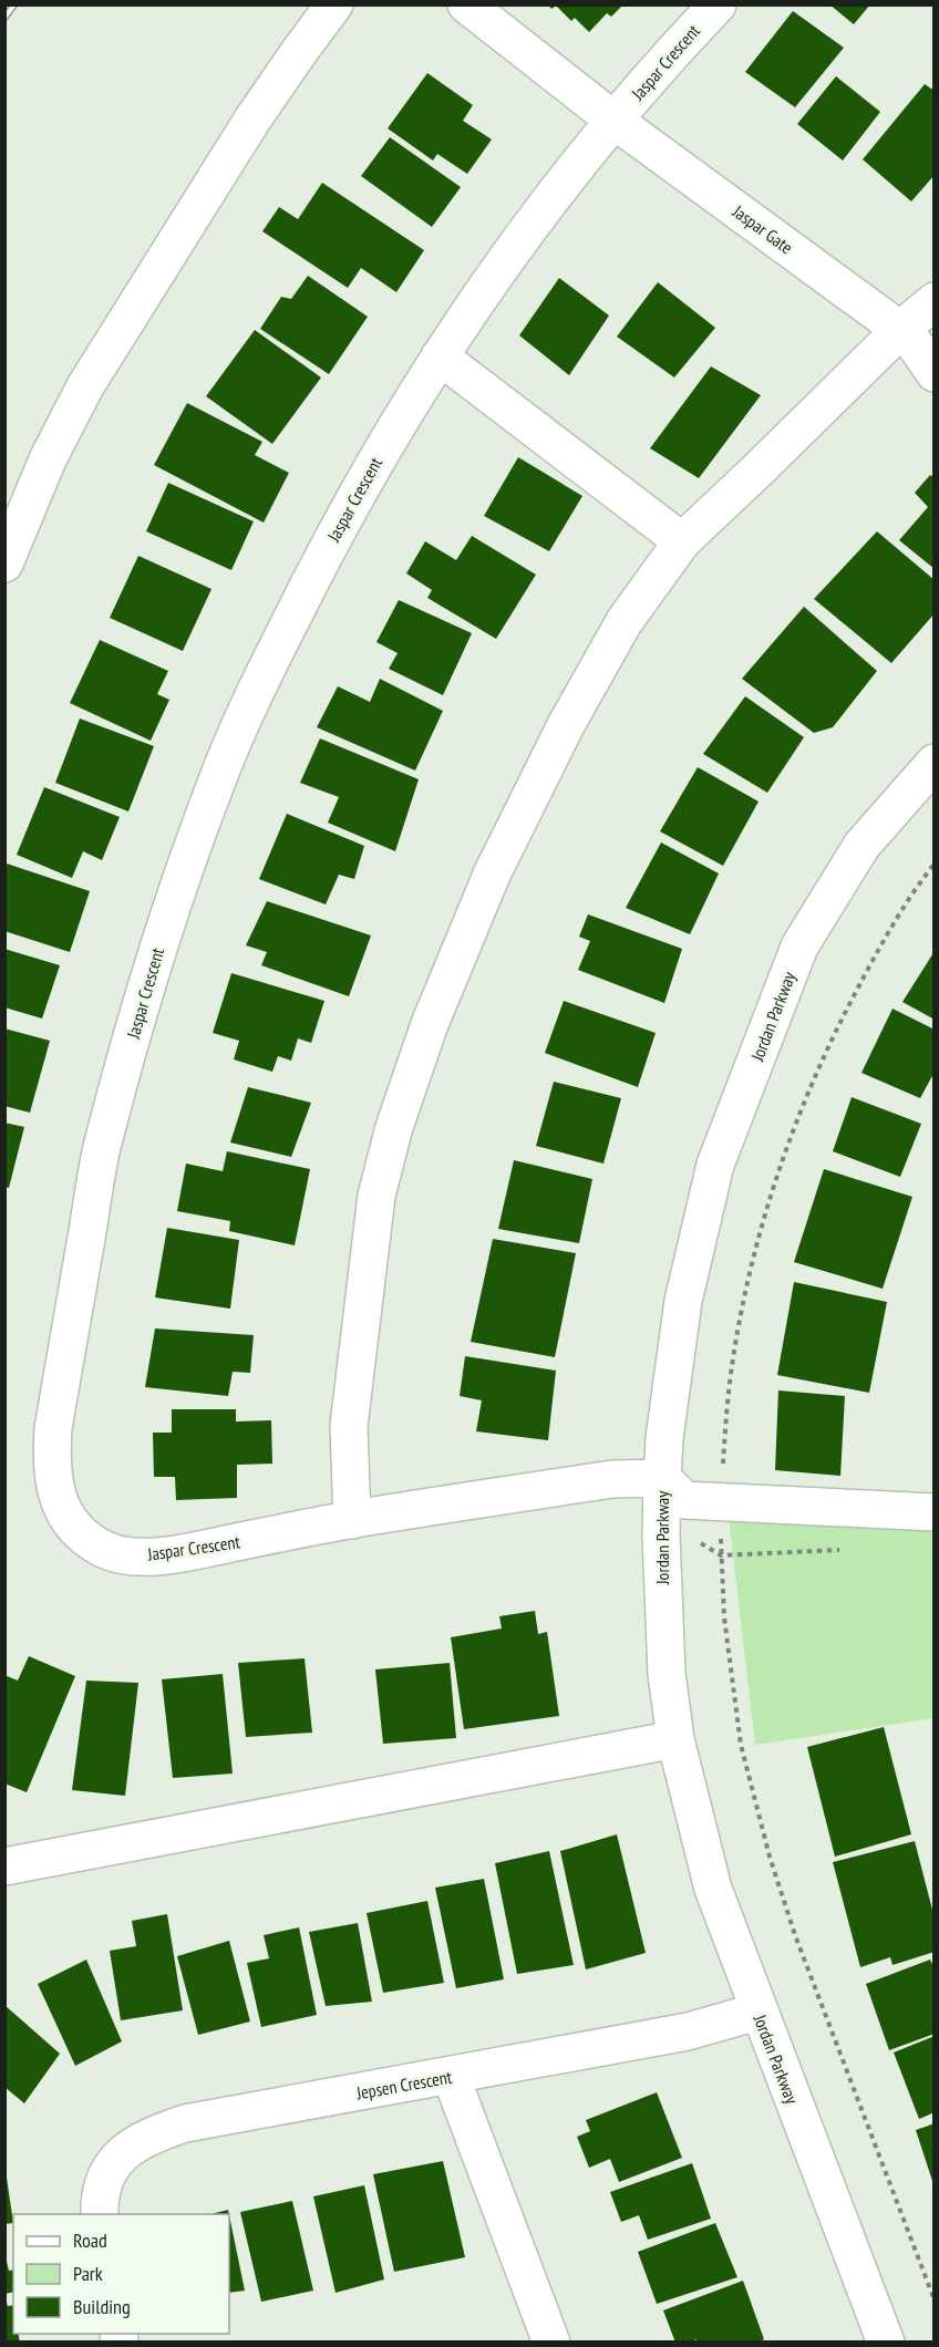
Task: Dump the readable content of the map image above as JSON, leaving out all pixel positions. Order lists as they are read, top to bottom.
{
  "streets": {
    "street": [
      "Jaspar Crescent",
      "Jaspar Gate",
      "Jordan Parkway",
      "Jepsen Crescent"
    ]
  },
  "crossings": [
    ["Jaspar Crescent", "Jaspar Gate"],
    ["Jaspar Crescent", "Jordan Parkway"],
    ["Jordan Parkway", "Jepsen Crescent"]
  ],
  "legend": ["Road", "Park", "Building"]
}
